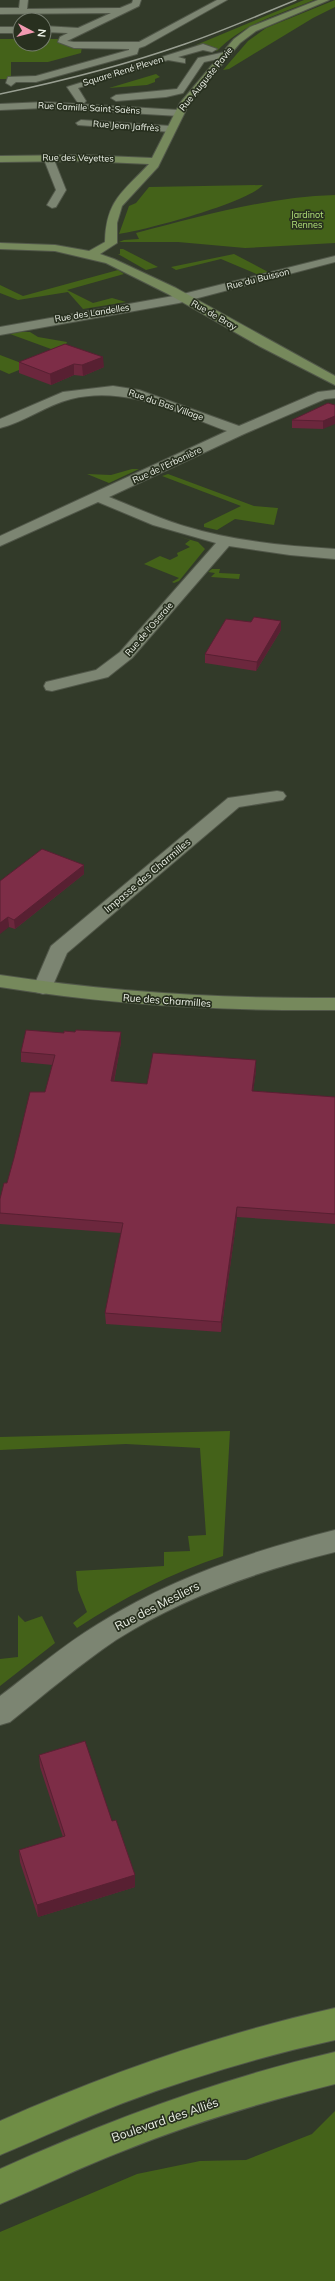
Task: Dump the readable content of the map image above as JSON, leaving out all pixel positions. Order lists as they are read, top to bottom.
{
  "streets": {
    "main road": ["Boulevard des Alliés"],
    "street": [
      "Square René Pleven",
      "Rue Auguste Pavie",
      "Rue Camille Saint-Saëns",
      "Rue Jean Jaffrès",
      "Rue des Veyettes",
      "Rue du Buisson",
      "Rue des Landelles",
      "Rue de Bray",
      "Rue du Bas Village",
      "Rue de l'Erbonière",
      "Rue de l'Oseraie",
      "Impasse des Charmilles",
      "Rue des Charmilles",
      "Rue des Mesliers"
    ]
  },
  "crossings": [
    ["Square René Pleven", "Rue Camille Saint-Saëns"],
    ["Rue Auguste Pavie", "Rue Camille Saint-Saëns"],
    ["Rue Auguste Pavie", "Rue Jean Jaffrès"],
    ["Rue Auguste Pavie", "Rue des Veyettes"],
    ["Rue Auguste Pavie", "Rue de Bray"],
    ["Rue du Buisson", "Rue des Landelles"],
    ["Rue du Buisson", "Rue de Bray"],
    ["Rue des Landelles", "Rue de Bray"],
    ["Rue du Bas Village", "Rue de l'Erbonière"],
    ["Impasse des Charmilles", "Rue des Charmilles"]
  ],
  "parks": ["Jardinot Rennes"],
  "north": "right"
}
